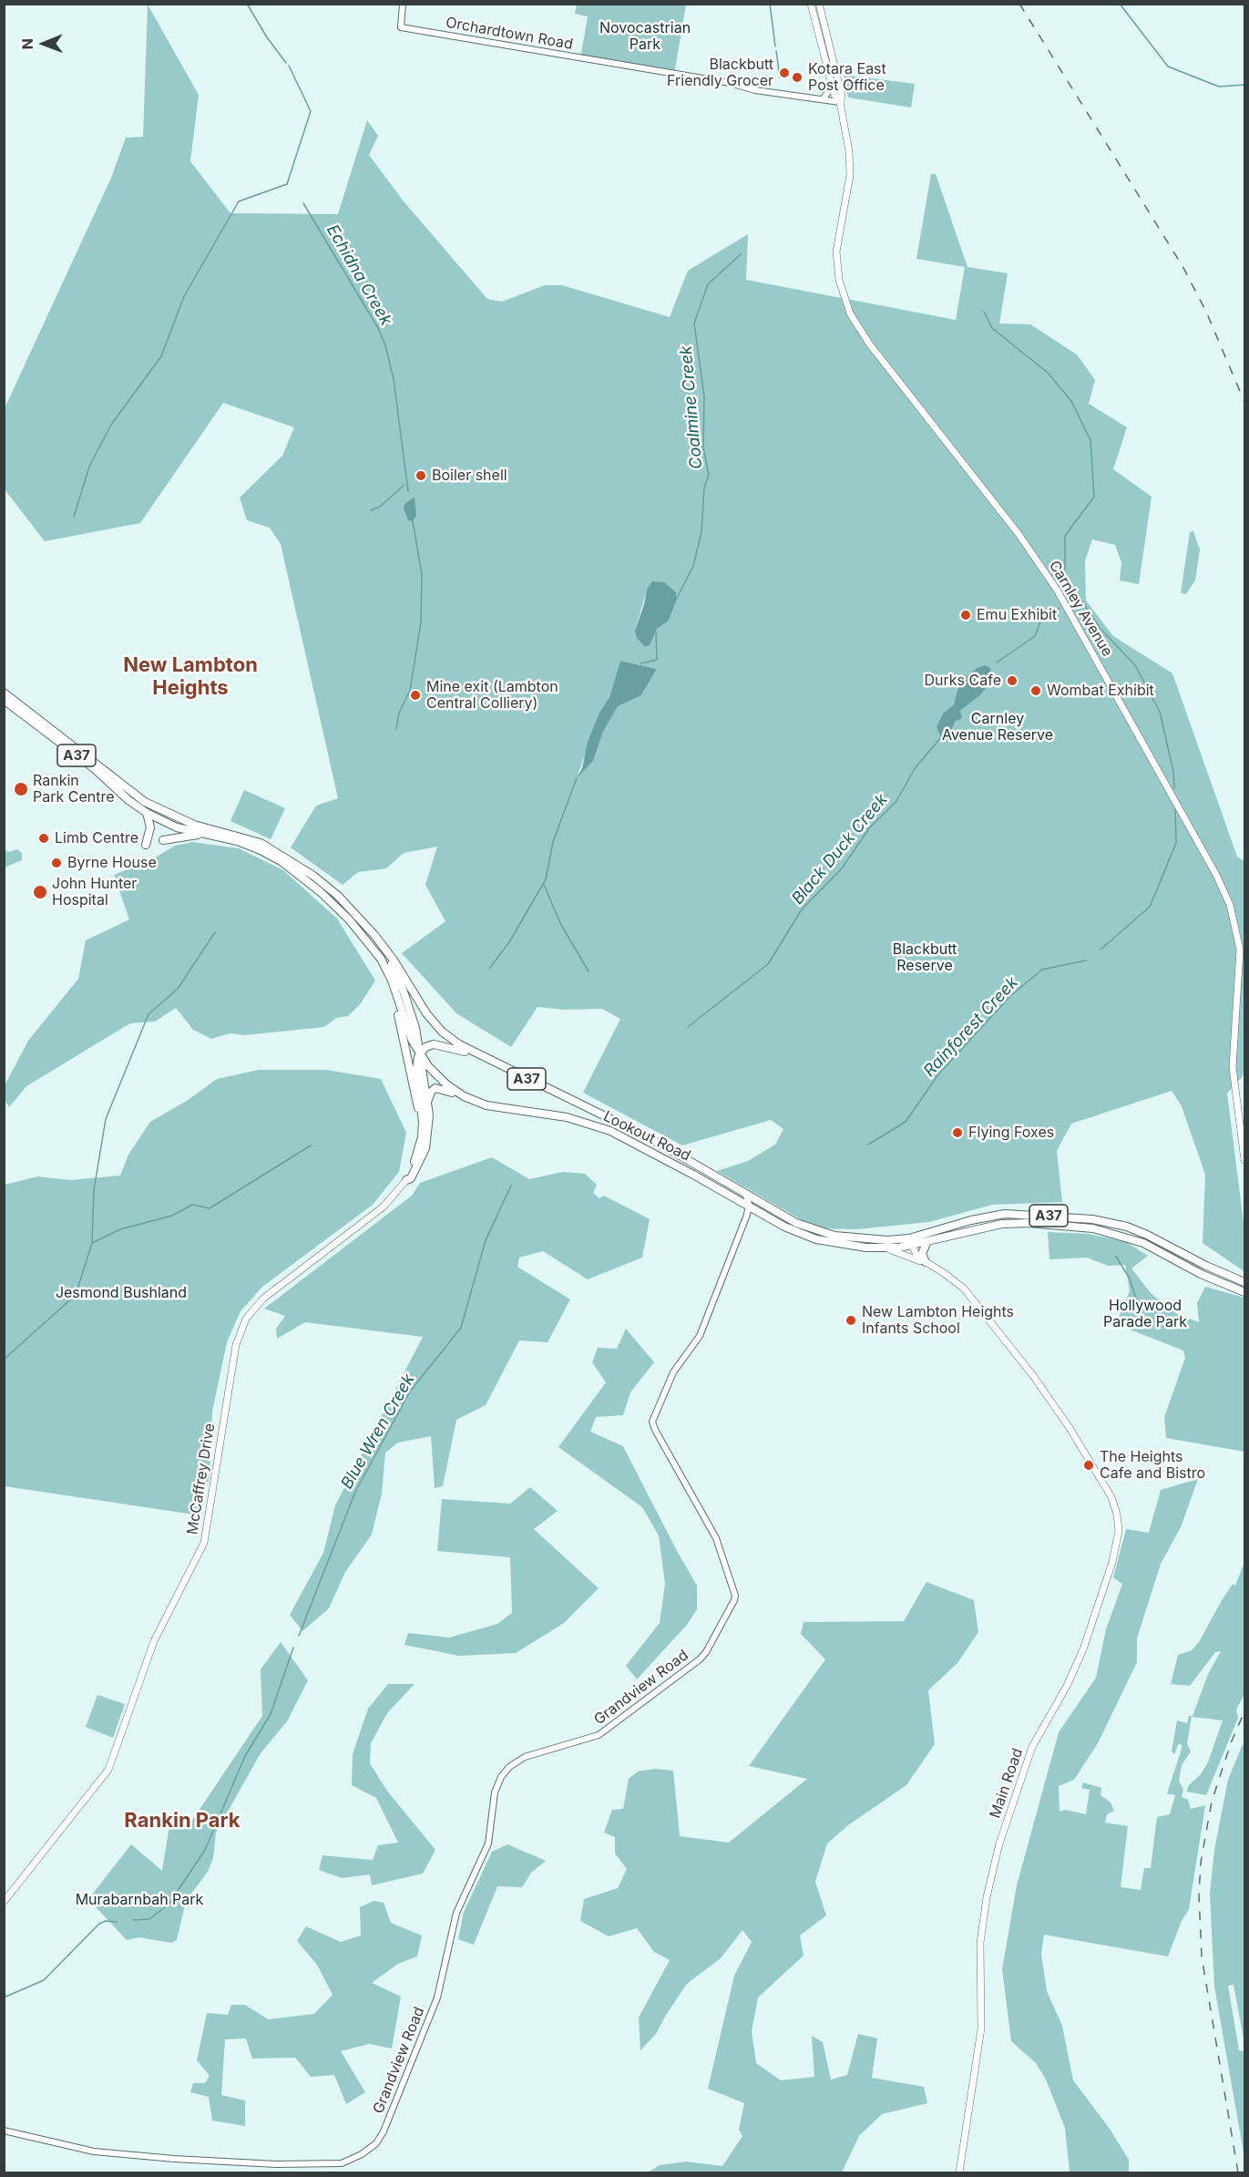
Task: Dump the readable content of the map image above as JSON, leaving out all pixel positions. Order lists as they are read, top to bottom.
{
  "streets": {
    "highway": ["A37", "Lookout Road"],
    "main road": ["Carnley Avenue", "McCaffrey Drive", "Main Road"],
    "street": ["Orchardtown Road", "Grandview Road"]
  },
  "crossings": [
    ["Orchardtown Road", "Carnley Avenue"],
    ["A37", "Lookout Road"],
    ["Lookout Road", "Grandview Road"]
  ],
  "districts": ["New Lambton Heights", "Rankin Park"],
  "water": [
    "Echidna Creek",
    "Coalmine Creek",
    "Black Duck Creek",
    "Rainforest Creek",
    "Blue Wren Creek"
  ],
  "parks": [
    "Novocastrian Park",
    "Carnley Avenue Reserve",
    "Blackbutt Reserve",
    "Jesmond Bushland",
    "Hollywood Parade Park",
    "Murabarnbah Park"
  ],
  "places": [
    "Blackbutt Friendly Grocer",
    "Kotara East Post Office",
    "Boiler shell",
    "Emu Exhibit",
    "Durks Cafe",
    "Wombat Exhibit",
    "Mine exit (Lambton Central Colliery)",
    "Rankin Park Centre",
    "Limb Centre",
    "Byrne House",
    "John Hunter Hospital",
    "Flying Foxes",
    "New Lambton Heights Infants School",
    "The Heights Cafe and Bistro"
  ],
  "north": "left"
}
